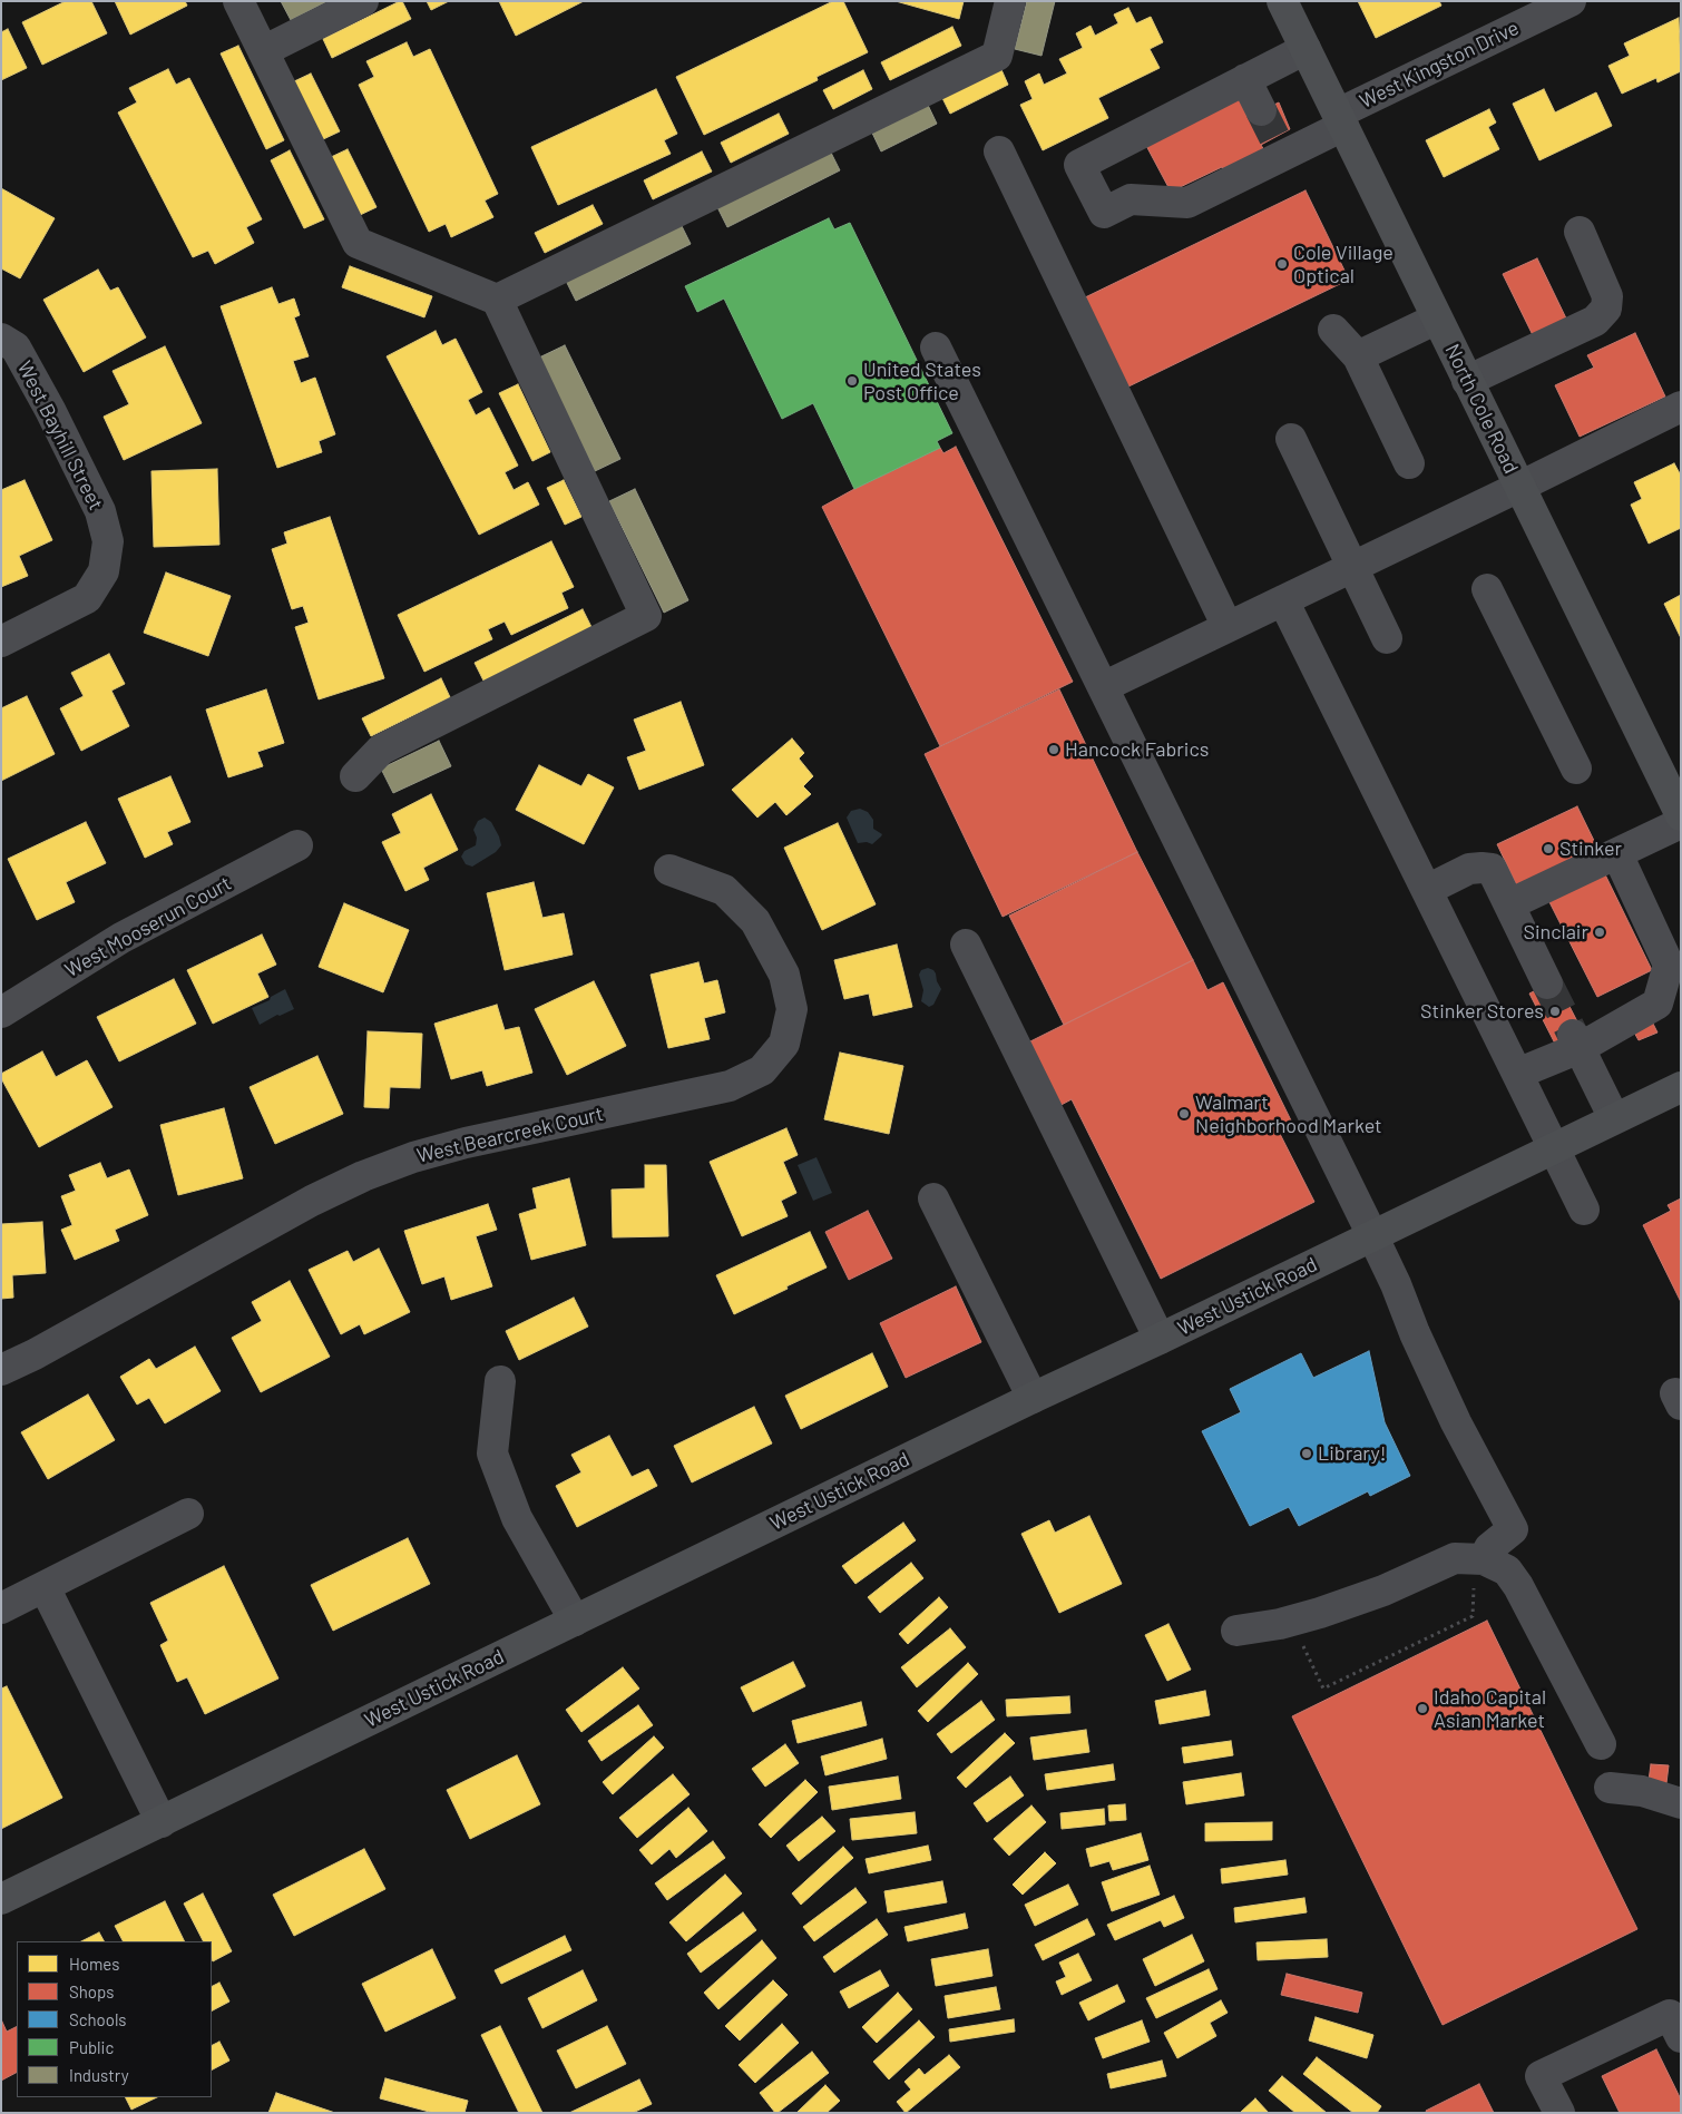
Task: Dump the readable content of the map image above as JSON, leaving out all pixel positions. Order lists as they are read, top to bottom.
{
  "streets": {
    "main road": ["North Cole Road", "West Ustick Road"],
    "street": [
      "West Kingston Drive",
      "West Bayhill Street",
      "West Mooserun Court",
      "West Bearcreek Court"
    ]
  },
  "crossings": [
    ["West Kingston Drive", "North Cole Road"]
  ],
  "places": [
    "Cole Village Optical",
    "United States Post Office",
    "Hancock Fabrics",
    "Stinker",
    "Sinclair",
    "Stinker Stores",
    "Walmart Neighborhood Market",
    "Library!",
    "Idaho Capital Asian Market"
  ],
  "legend": [
    "Homes",
    "Shops",
    "Schools",
    "Public",
    "Industry"
  ]
}
